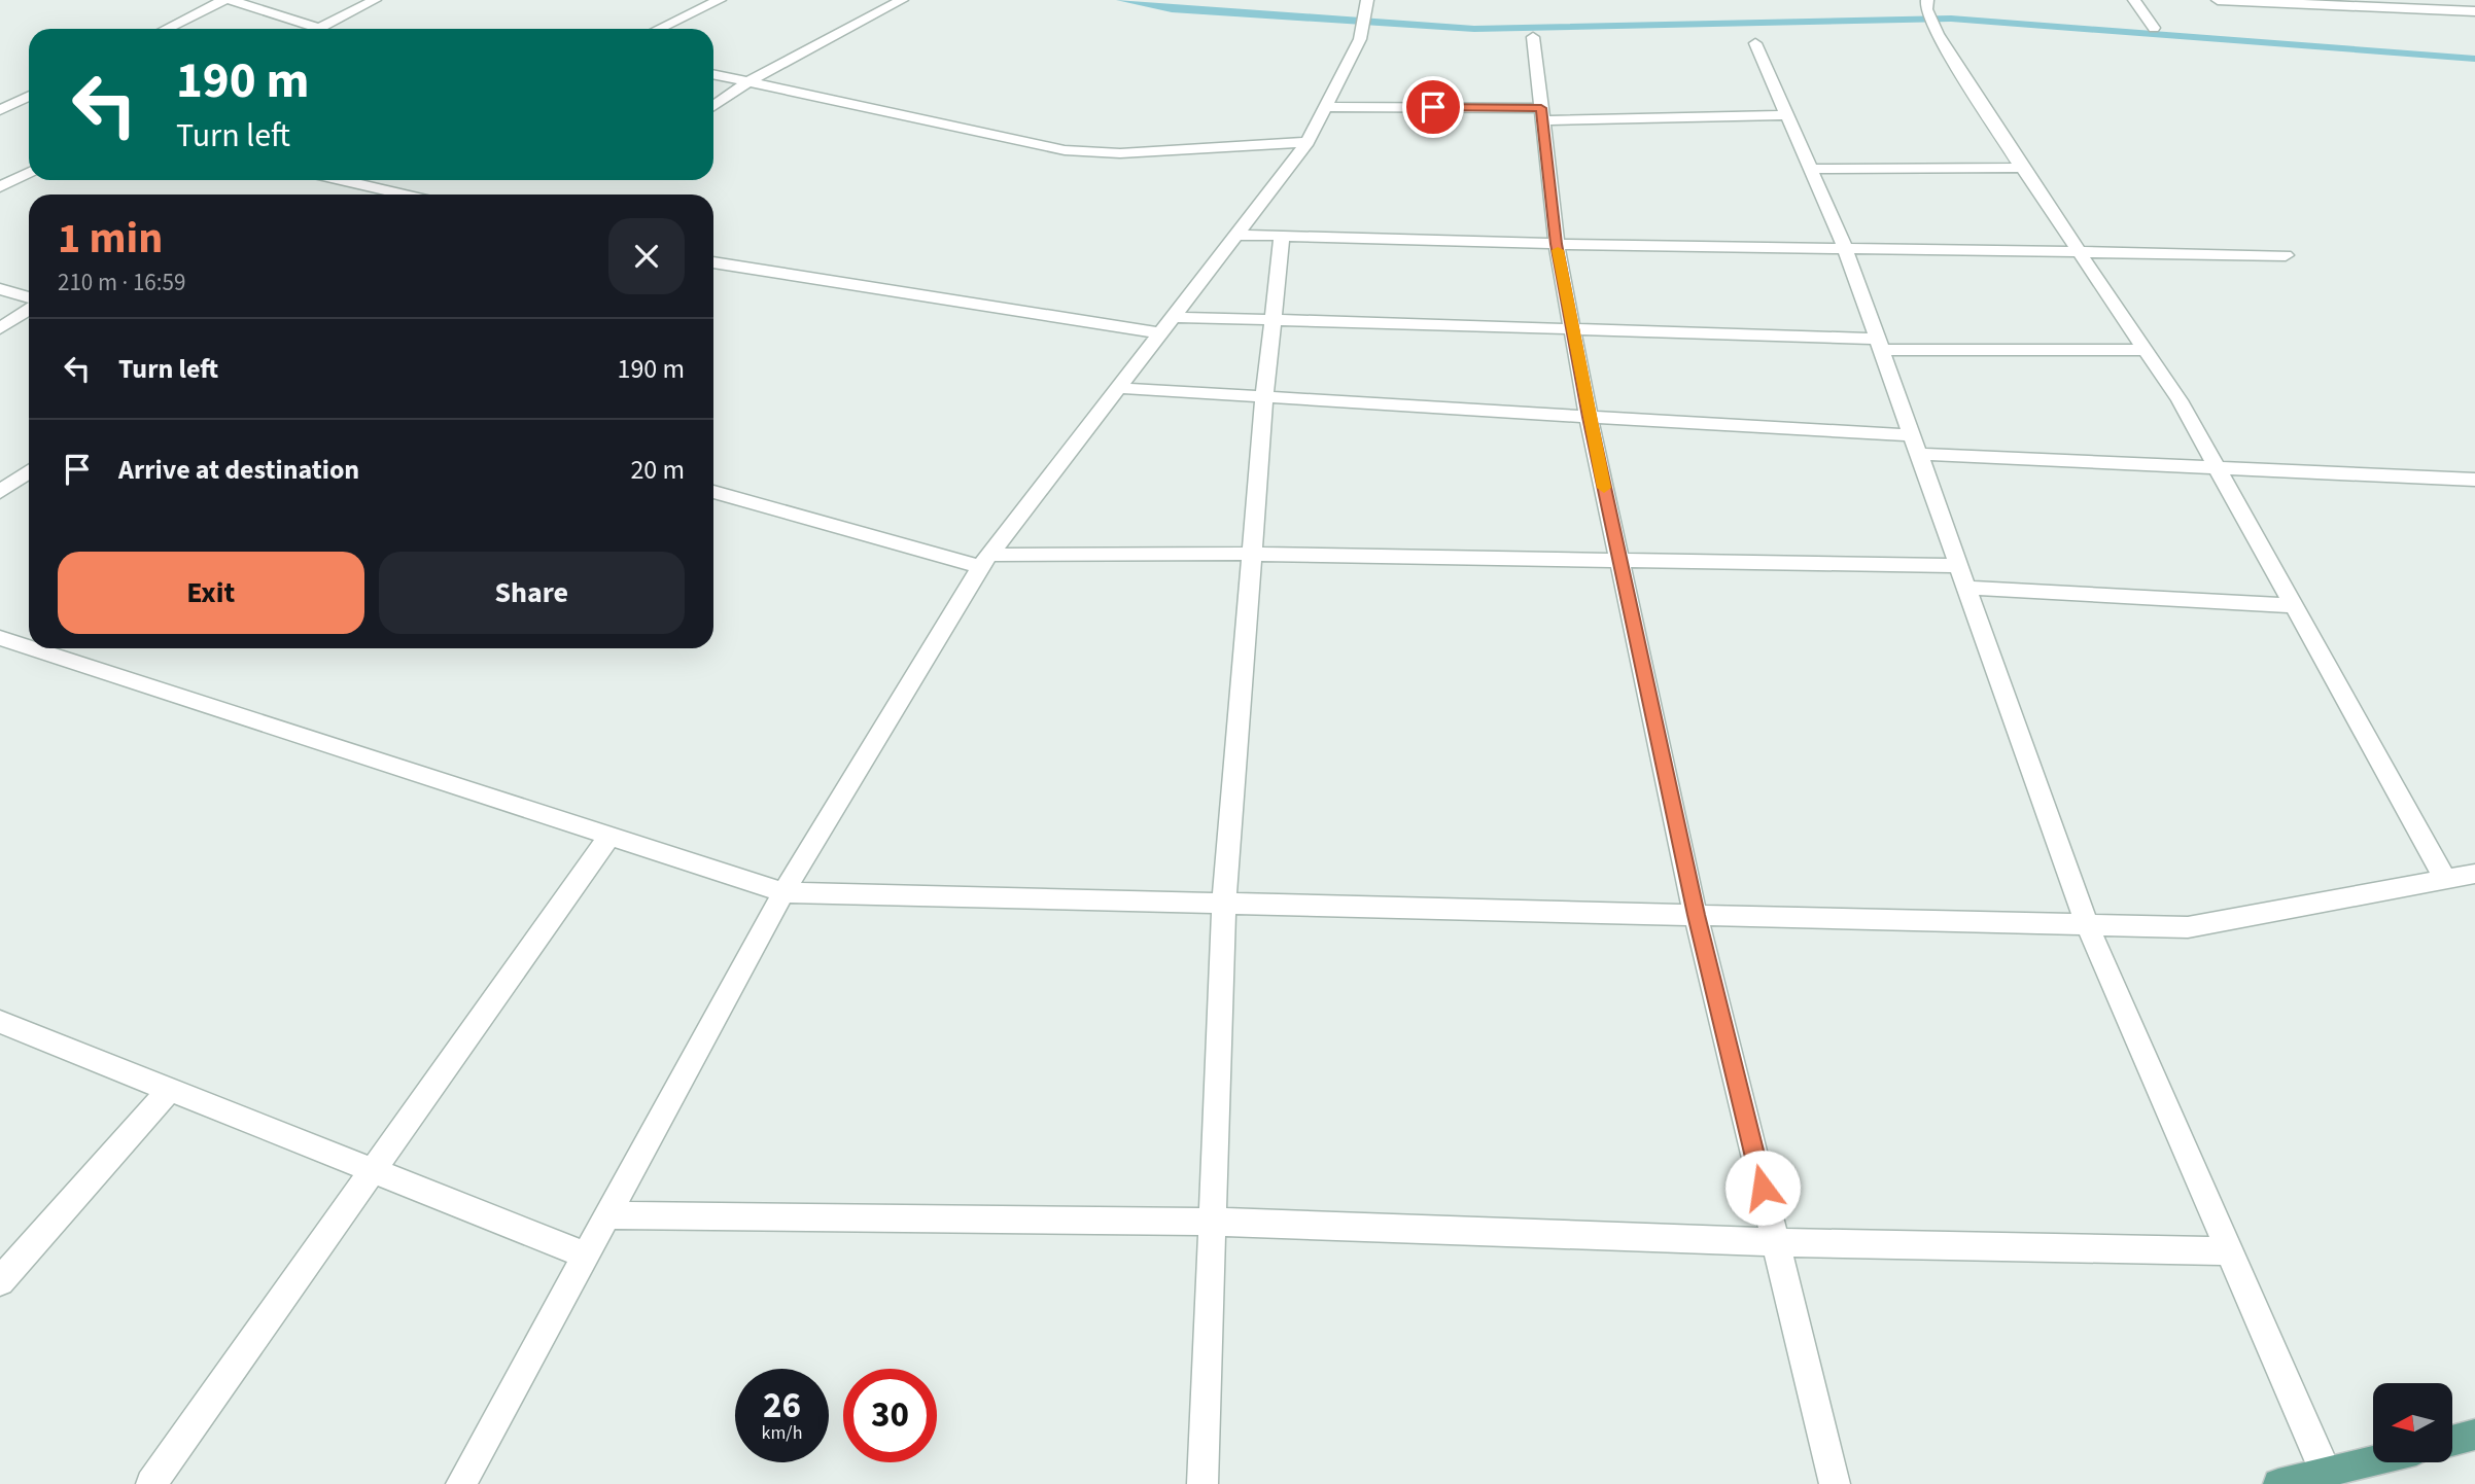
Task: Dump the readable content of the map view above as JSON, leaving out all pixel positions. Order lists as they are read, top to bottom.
{
  "north": "left",
  "page": {
    "turn": ["190 m", "Turn left"],
    "heading": ["1 min", "210 m · 16:59"],
    "list": [
      {
        "name": "Turn left",
        "value": "190 m"
      },
      {
        "name": "Arrive at destination",
        "value": "20 m"
      }
    ],
    "buttons": ["Exit", "Share"],
    "speed": "26 km/h",
    "limit": "30"
  }
}
